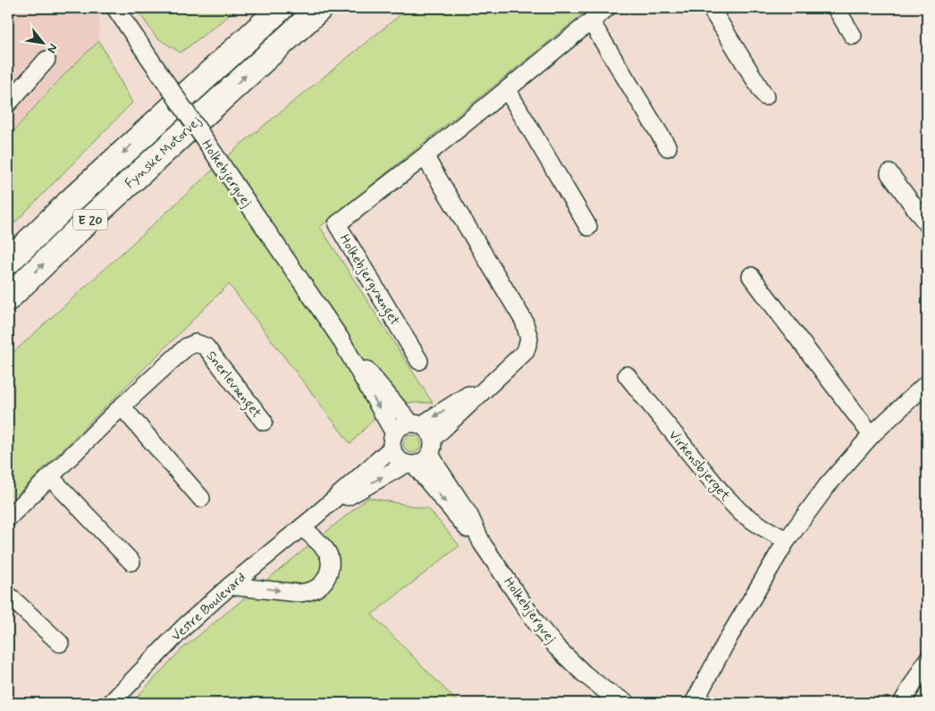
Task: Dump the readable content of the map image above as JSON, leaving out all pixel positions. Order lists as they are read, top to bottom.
{
  "streets": {
    "highway": ["Fynske Motorvej", "E 20"],
    "street": [
      "Holkebjergvej",
      "Holkebjergvænget",
      "Snerlevænget",
      "Virkensbjerget",
      "Vestre Boulevard"
    ]
  },
  "crossings": [
    ["Holkebjergvej", "Vestre Boulevard"]
  ],
  "north": "bottom right"
}
